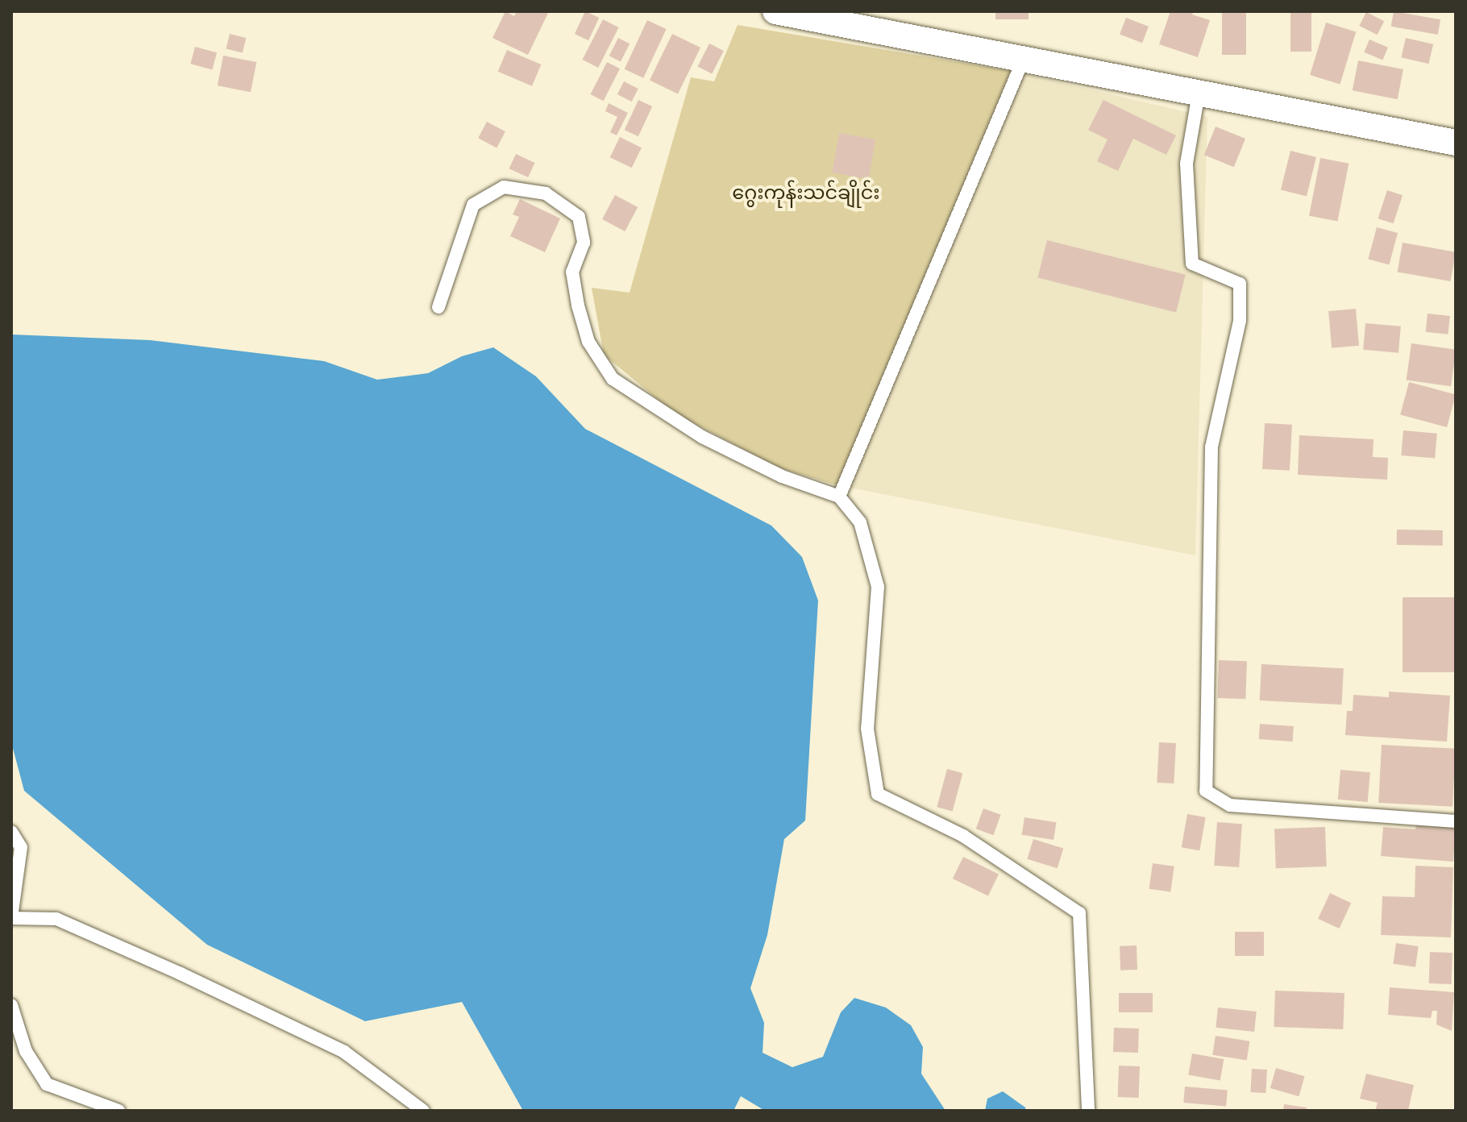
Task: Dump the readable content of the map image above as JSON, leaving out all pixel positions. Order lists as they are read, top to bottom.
{
  "parks": ["ဂွေးကုန်းသင်ချိုင်း"]
}
